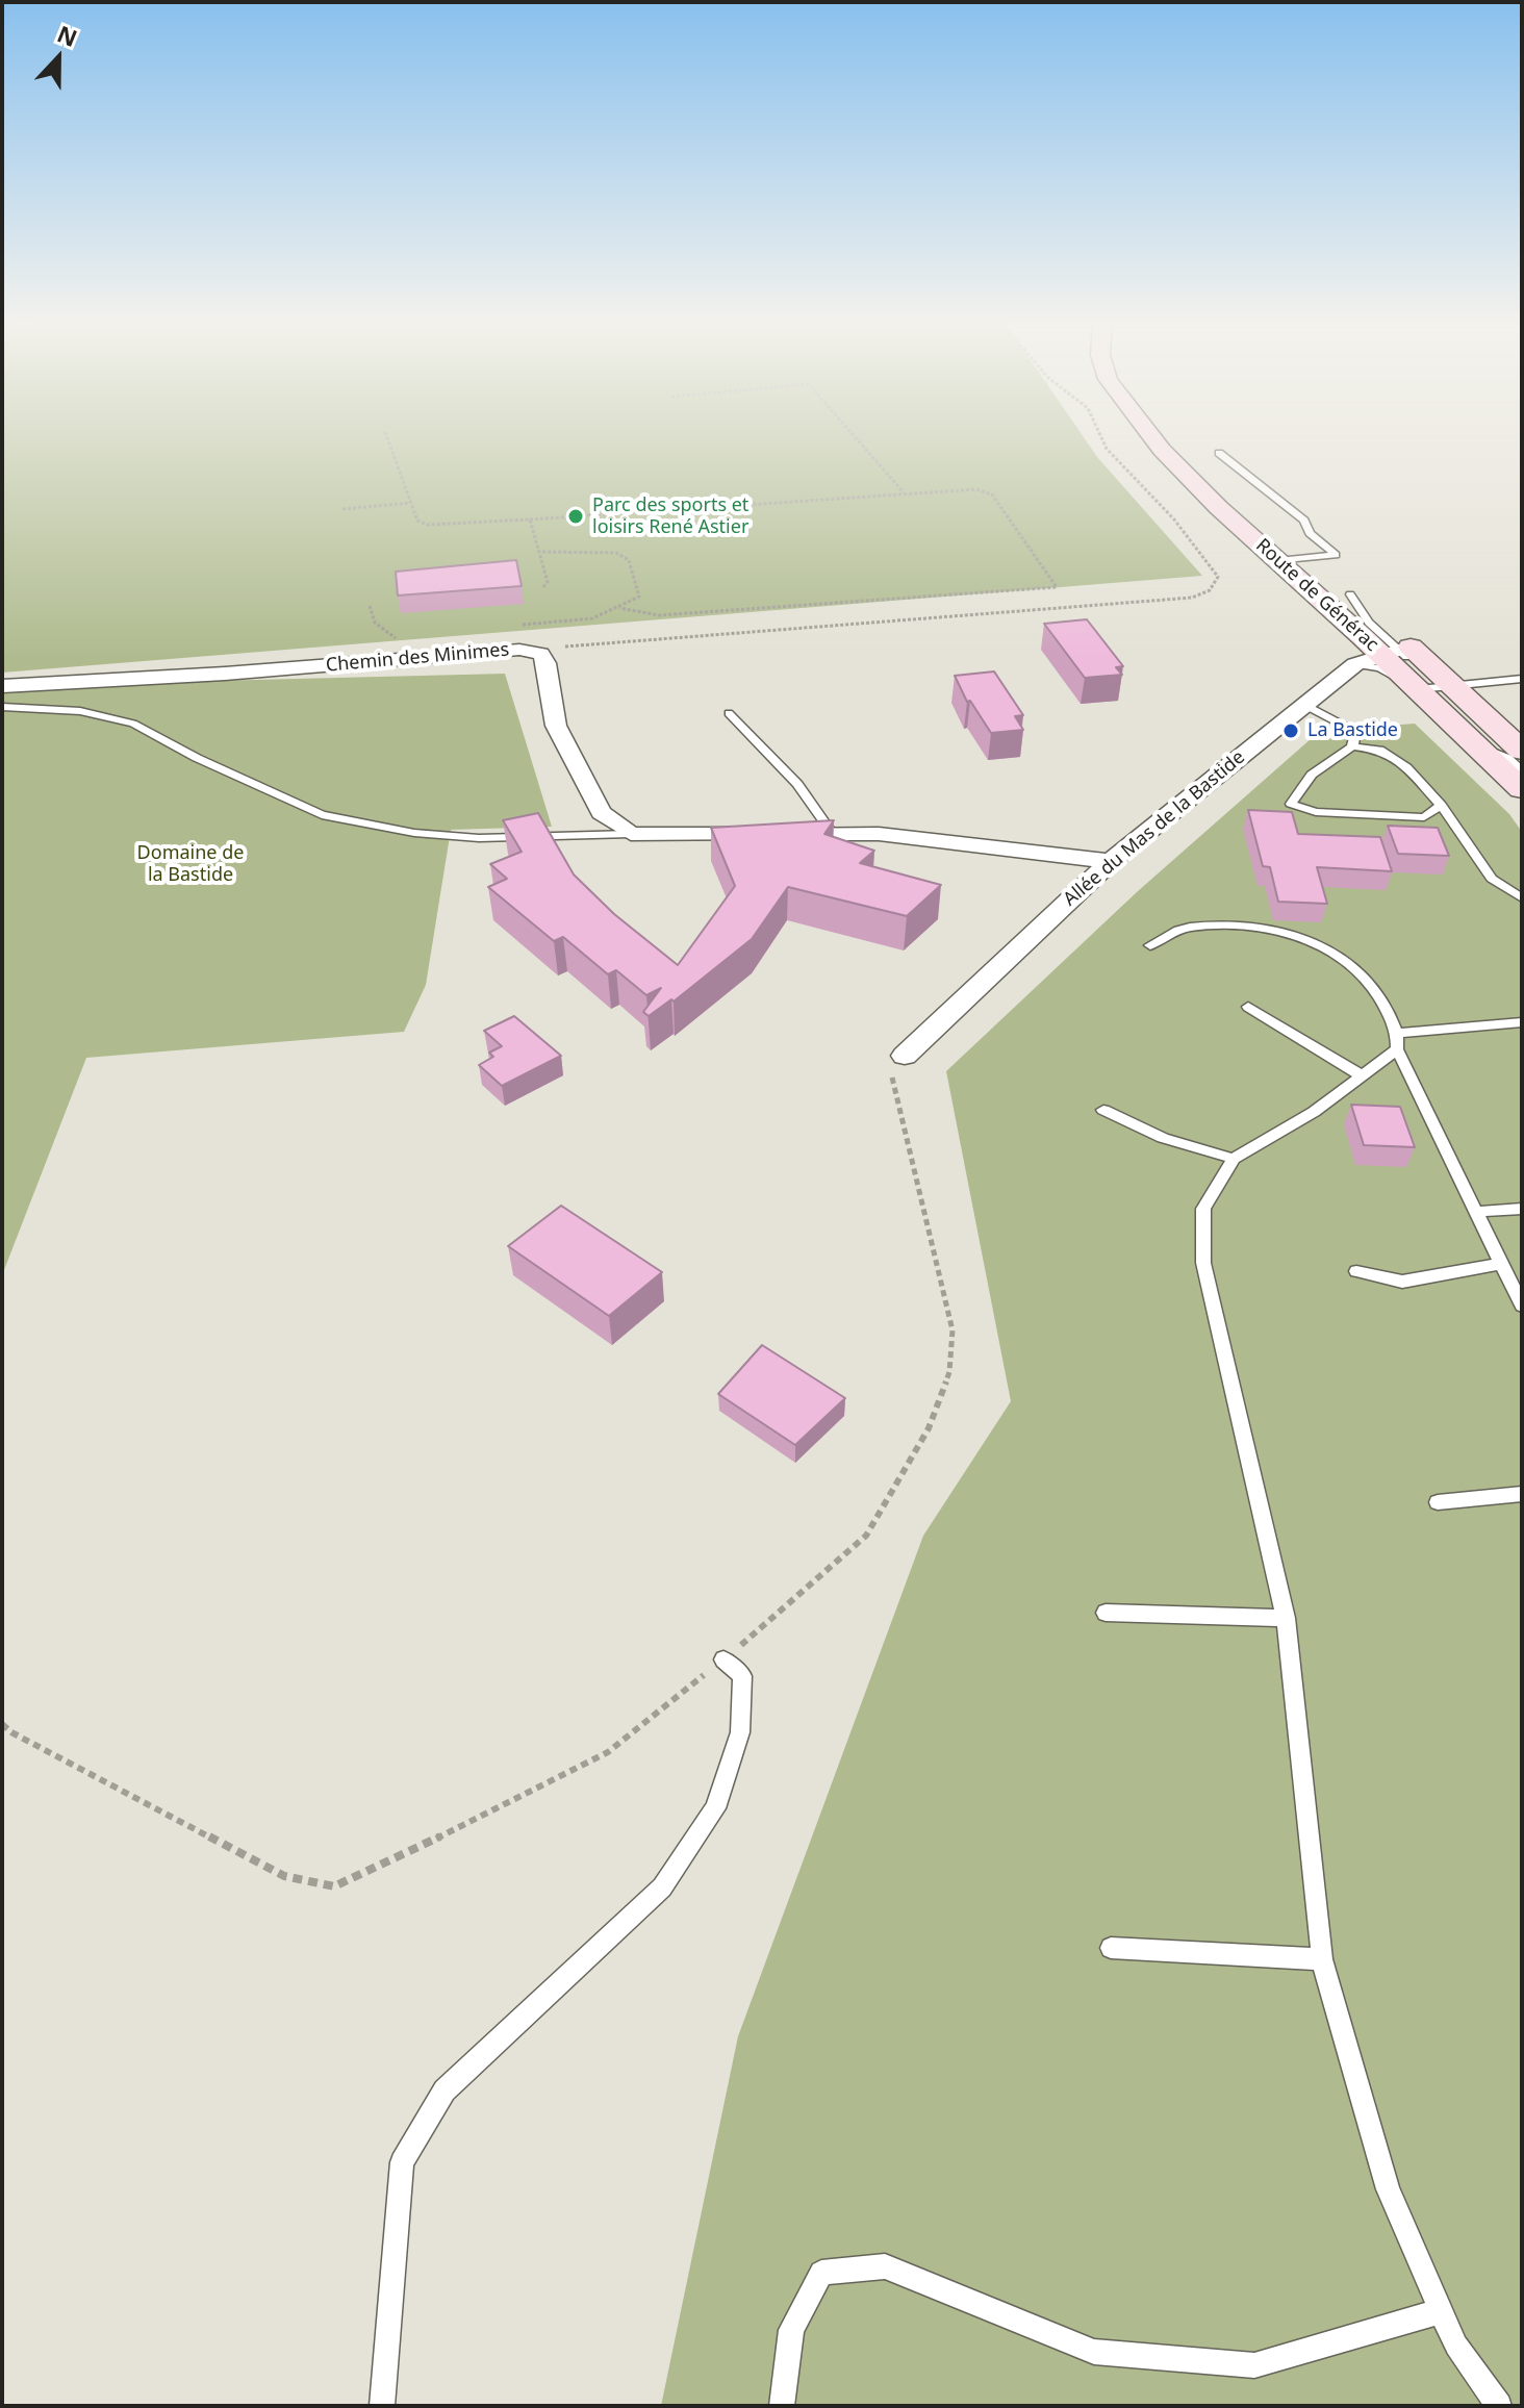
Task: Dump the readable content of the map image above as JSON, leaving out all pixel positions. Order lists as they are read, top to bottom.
{
  "streets": {
    "street": ["Route de Générac", "Chemin des Minimes", "Allée du Mas de la Bastide"]
  },
  "crossings": [
    ["Route de Générac", "Allée du Mas de la Bastide"]
  ],
  "parks": ["Domaine de la Bastide"],
  "places": ["Parc des sports et loisirs René Astier", "La Bastide"],
  "north": "top"
}
